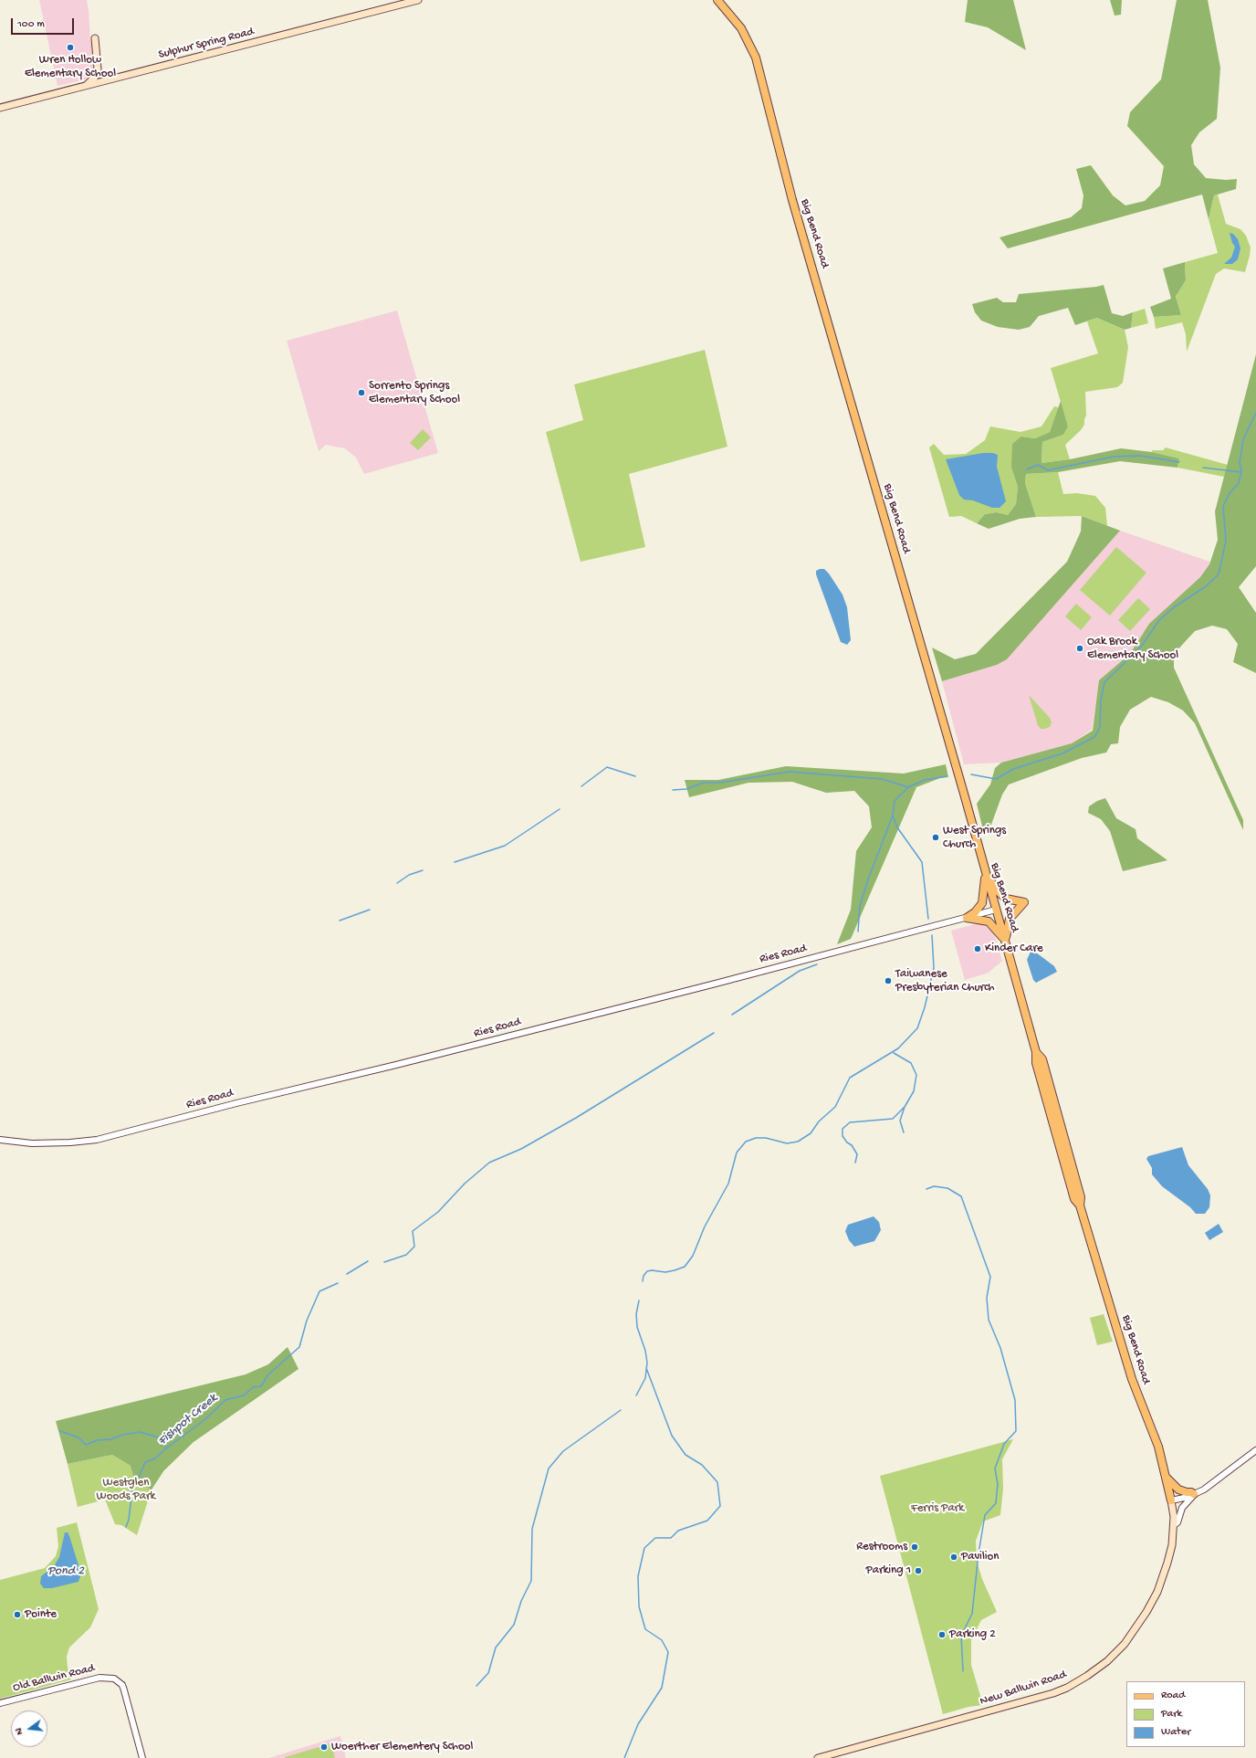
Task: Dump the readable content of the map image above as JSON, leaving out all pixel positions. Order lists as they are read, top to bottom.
{
  "streets": {
    "main road": ["Sulphur Spring Road", "Big Bend Road", "New Ballwin Road"],
    "street": ["Ries Road", "Old Ballwin Road"]
  },
  "crossings": [
    ["Big Bend Road", "Ries Road"],
    ["Big Bend Road", "New Ballwin Road"]
  ],
  "water": ["Fishpot Creek", "Pond 2"],
  "parks": ["Westglen Woods Park", "Ferris Park"],
  "places": [
    "Wren Hollow Elementary School",
    "Sorrento Springs Elementary School",
    "Oak Brook Elementary School",
    "West Springs Church",
    "Kinder Care",
    "Taiwanese Presbyterian Church",
    "Restrooms",
    "Pavilion",
    "Parking 1",
    "Pointe",
    "Parking 2",
    "Woerther Elementery School"
  ],
  "legend": ["Road", "Park", "Water"],
  "scale_bar": "100 m",
  "north": "left"
}
